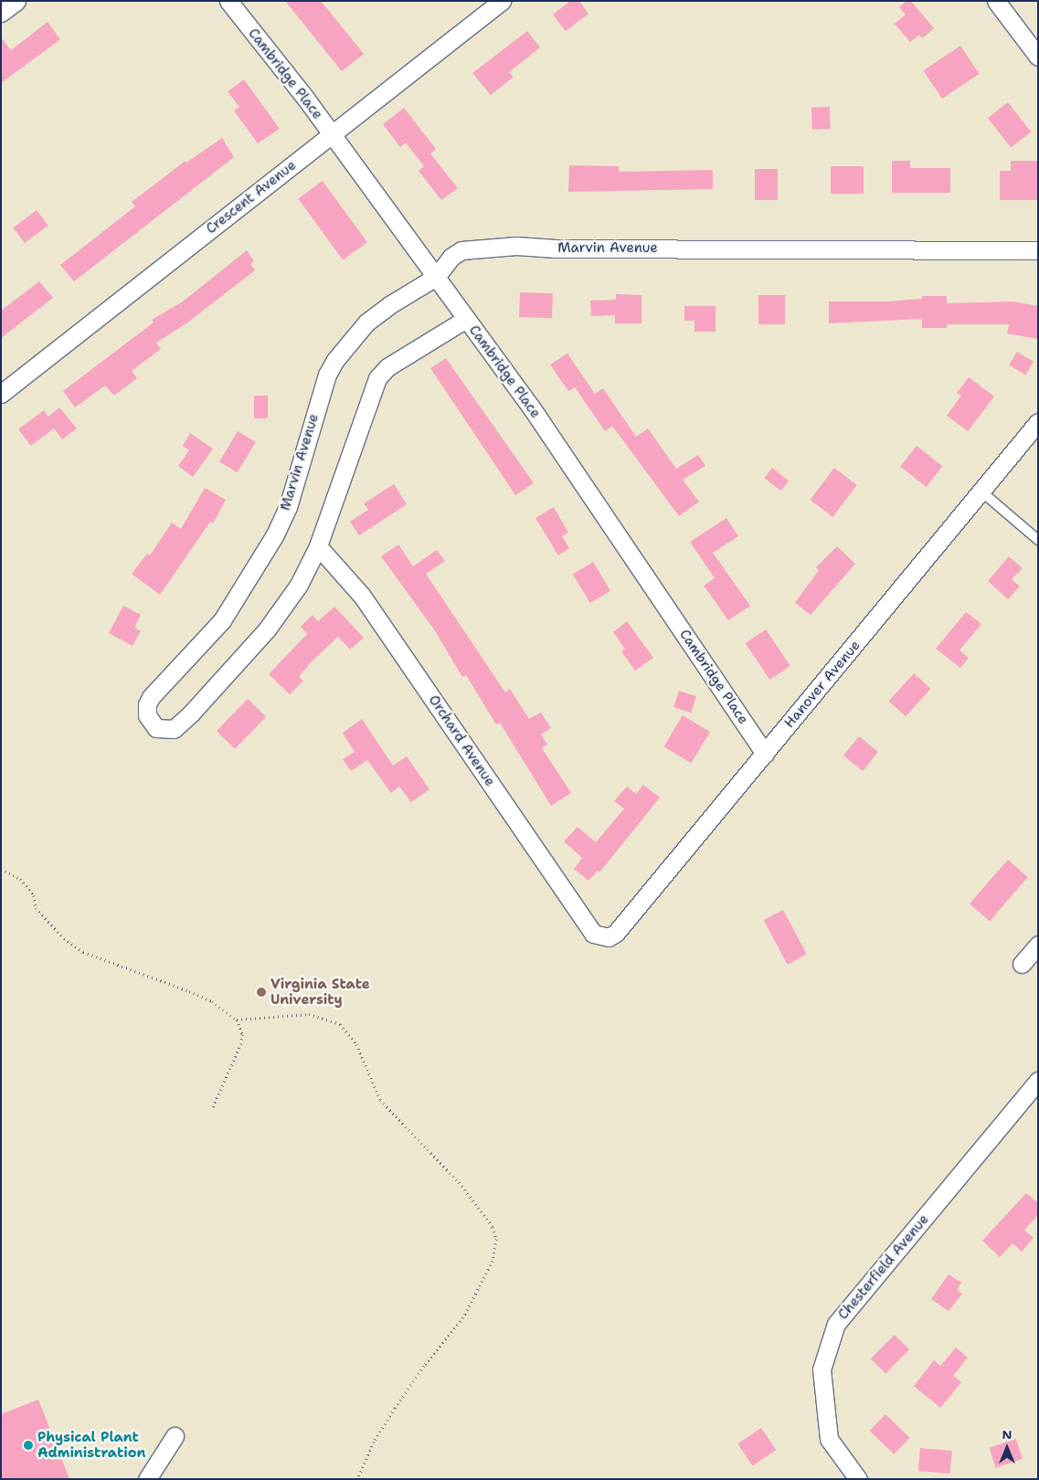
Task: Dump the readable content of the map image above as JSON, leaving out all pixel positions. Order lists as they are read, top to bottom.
{
  "streets": {
    "street": [
      "Cambridge Place",
      "Crescent Avenue",
      "Marvin Avenue",
      "Hanover Avenue",
      "Orchard Avenue",
      "Chesterfield Avenue"
    ]
  },
  "crossings": [
    ["Cambridge Place", "Crescent Avenue"],
    ["Cambridge Place", "Marvin Avenue"],
    ["Cambridge Place", "Hanover Avenue"],
    ["Marvin Avenue", "Orchard Avenue"],
    ["Hanover Avenue", "Orchard Avenue"]
  ],
  "places": ["Virginia State University", "Physical Plant Administration"],
  "north": "top"
}
